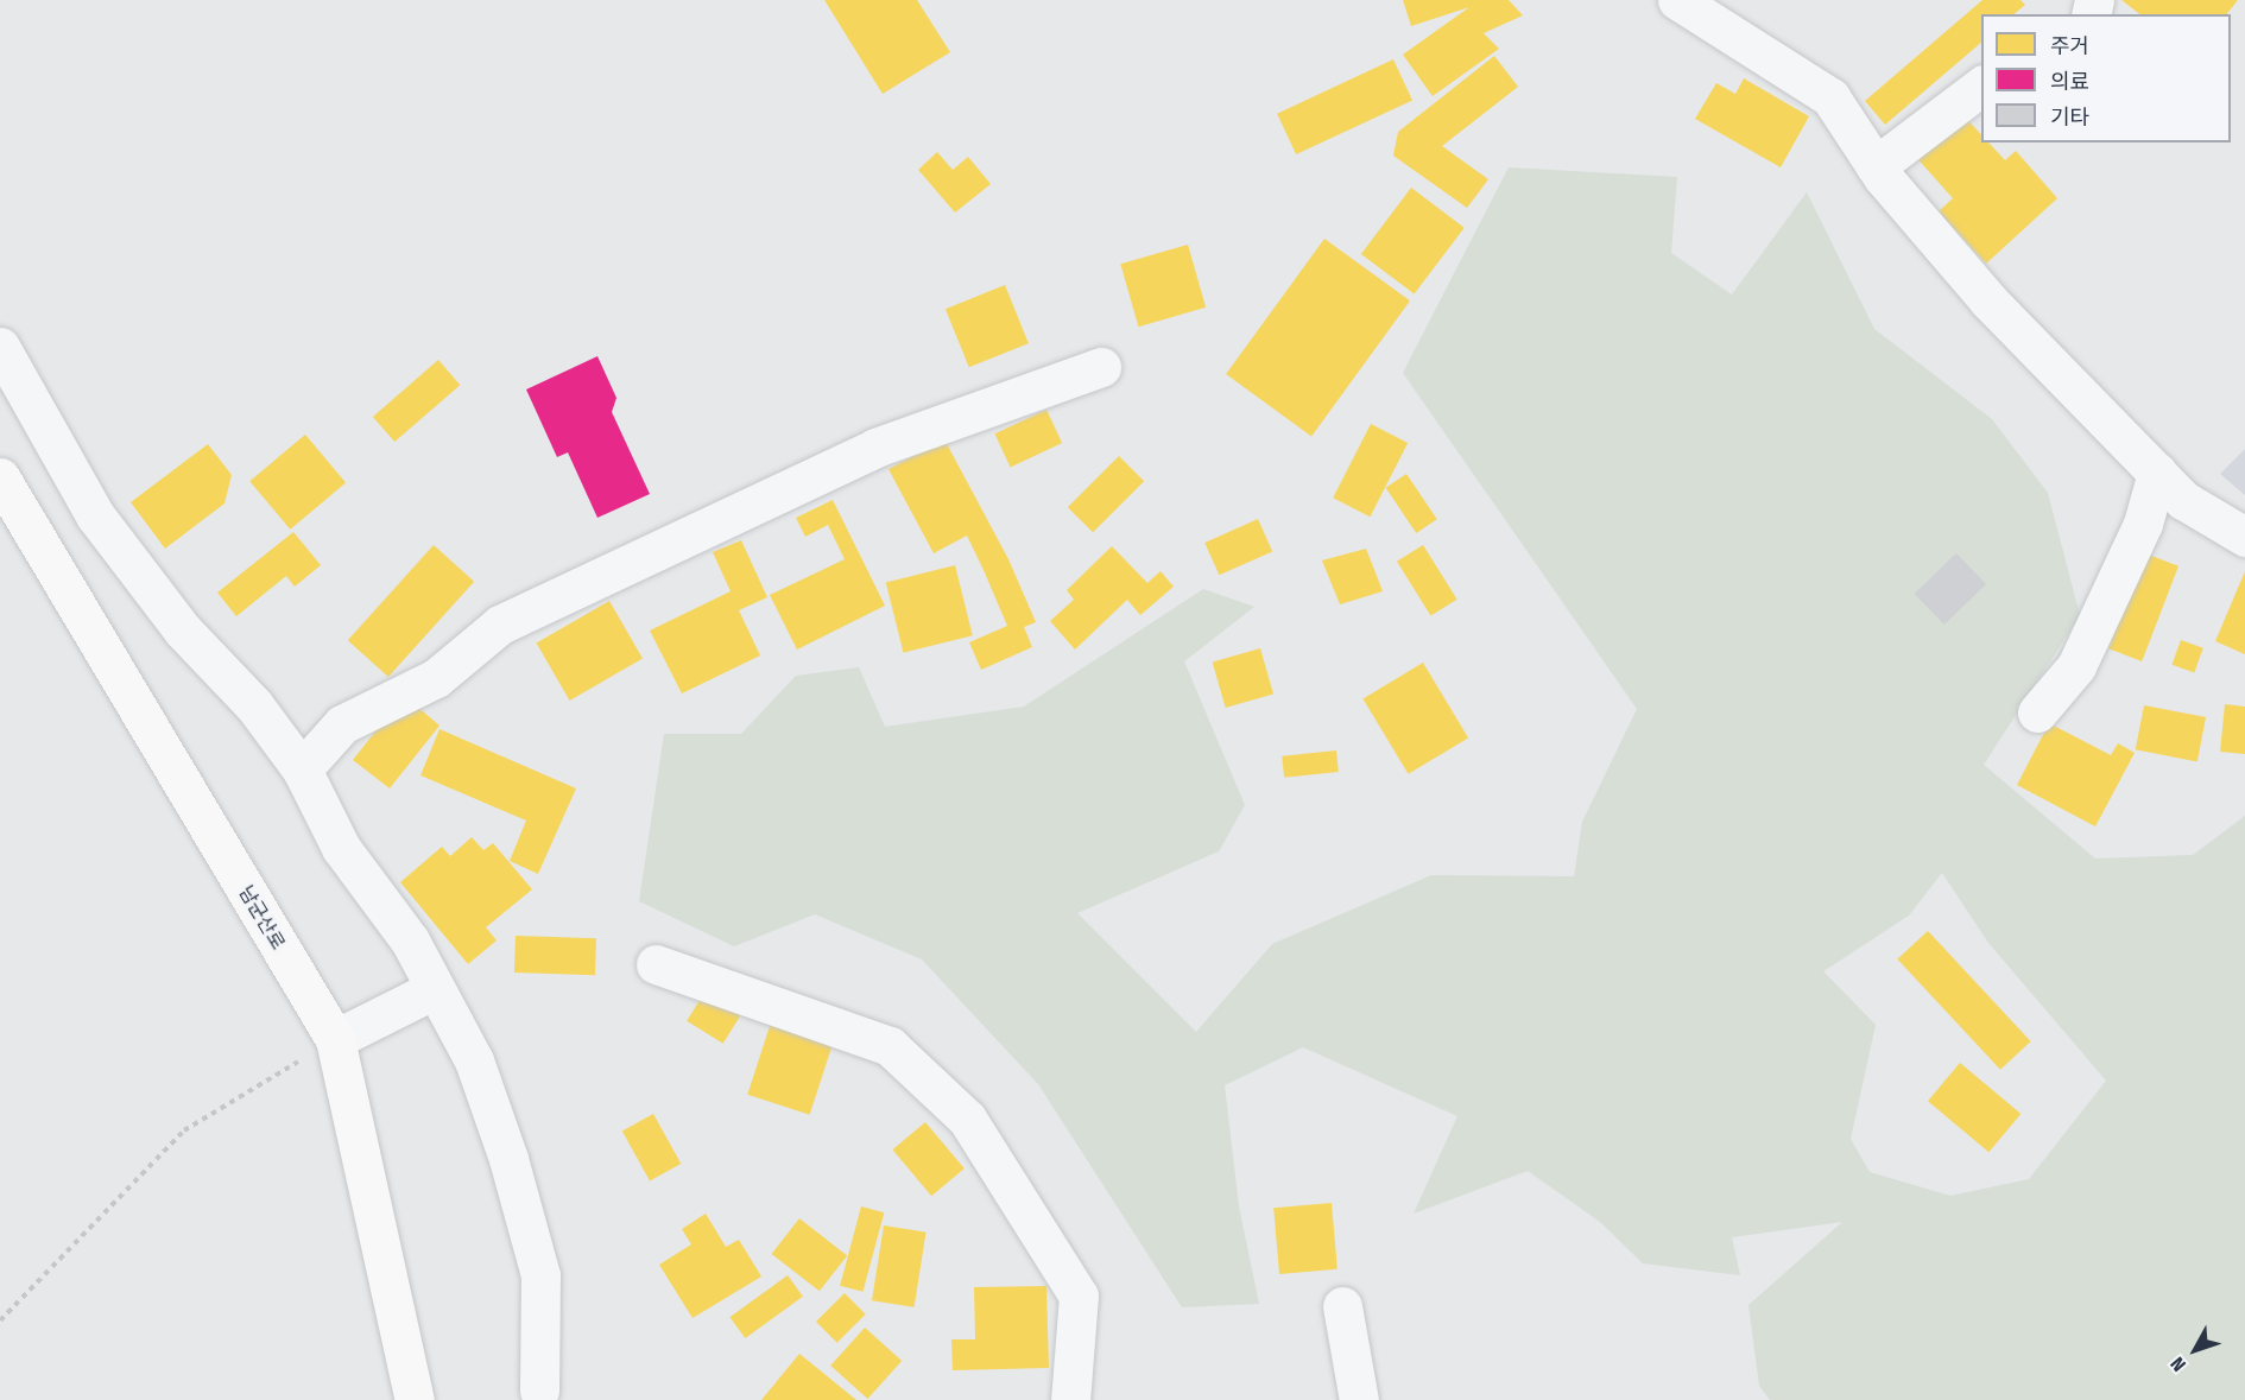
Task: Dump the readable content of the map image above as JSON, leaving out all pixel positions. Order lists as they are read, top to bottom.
{
  "streets": {
    "main road": ["남군산로"]
  },
  "legend": ["주거", "의료", "기타"],
  "north": "bottom left"
}
